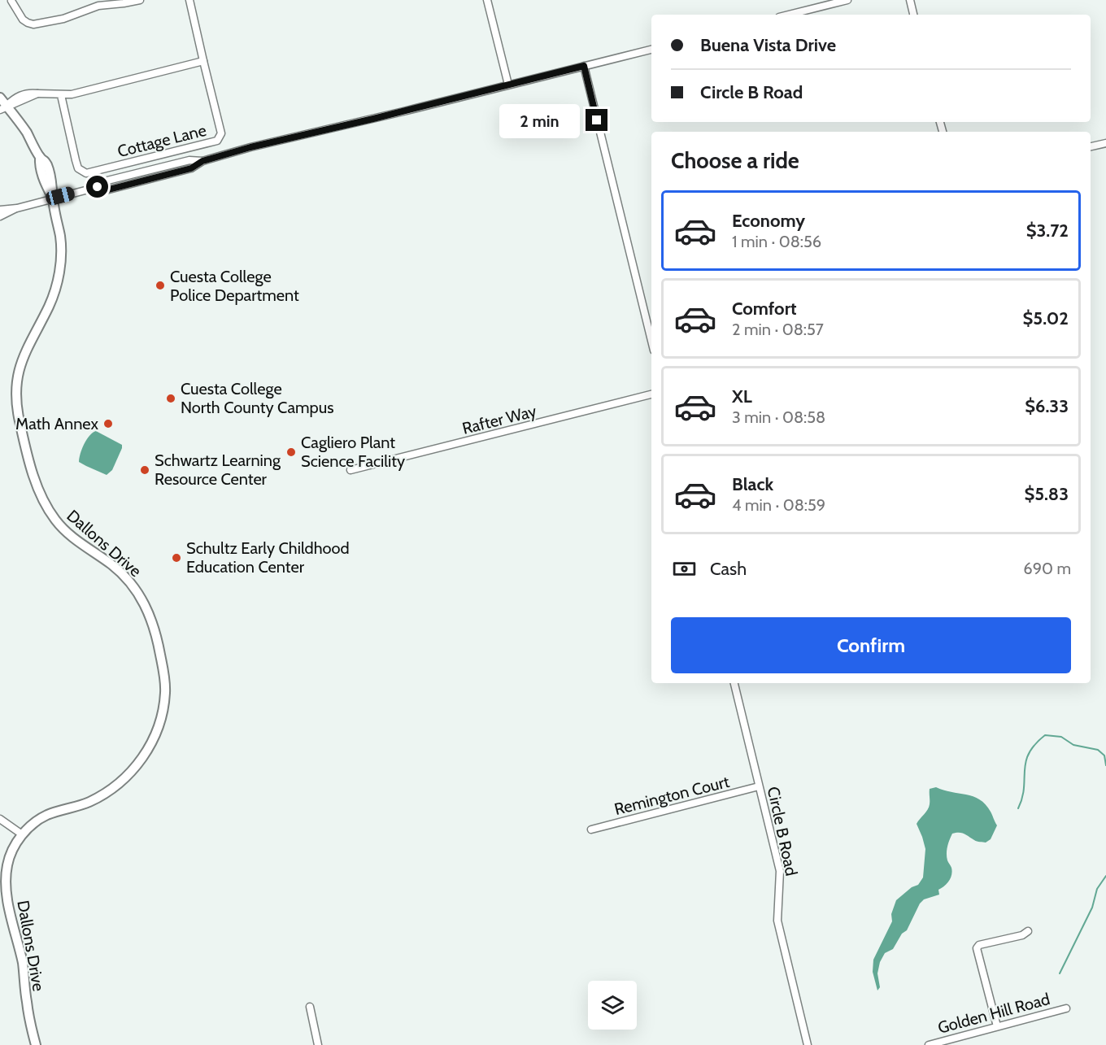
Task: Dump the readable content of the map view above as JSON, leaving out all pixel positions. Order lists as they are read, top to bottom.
{
  "streets": {
    "street": [
      "Cottage Lane",
      "Rafter Way",
      "Dallons Drive",
      "Remington Court",
      "Circle B Road",
      "Golden Hill Road"
    ]
  },
  "crossings": [
    ["Remington Court", "Circle B Road"]
  ],
  "places": [
    "Cuesta College Police Department",
    "Cuesta College North County Campus",
    "Math Annex",
    "Cagliero Plant Science Facility",
    "Schwartz Learning Resource Center",
    "Schultz Early Childhood Education Center"
  ],
  "page": {
    "banner": ["Buena Vista Drive", "Circle B Road"],
    "bubble": "2 min",
    "heading": "Choose a ride",
    "list": [
      {
        "name": "Economy",
        "note": "1 min · 08:56",
        "value": "$3.72"
      },
      {
        "name": "Comfort",
        "note": "2 min · 08:57",
        "value": "$5.02"
      },
      {
        "name": "XL",
        "note": "3 min · 08:58",
        "value": "$6.33"
      },
      {
        "name": "Black",
        "note": "4 min · 08:59",
        "value": "$5.83"
      }
    ],
    "pay": ["Cash", "690 m"],
    "buttons": "Confirm"
  }
}
